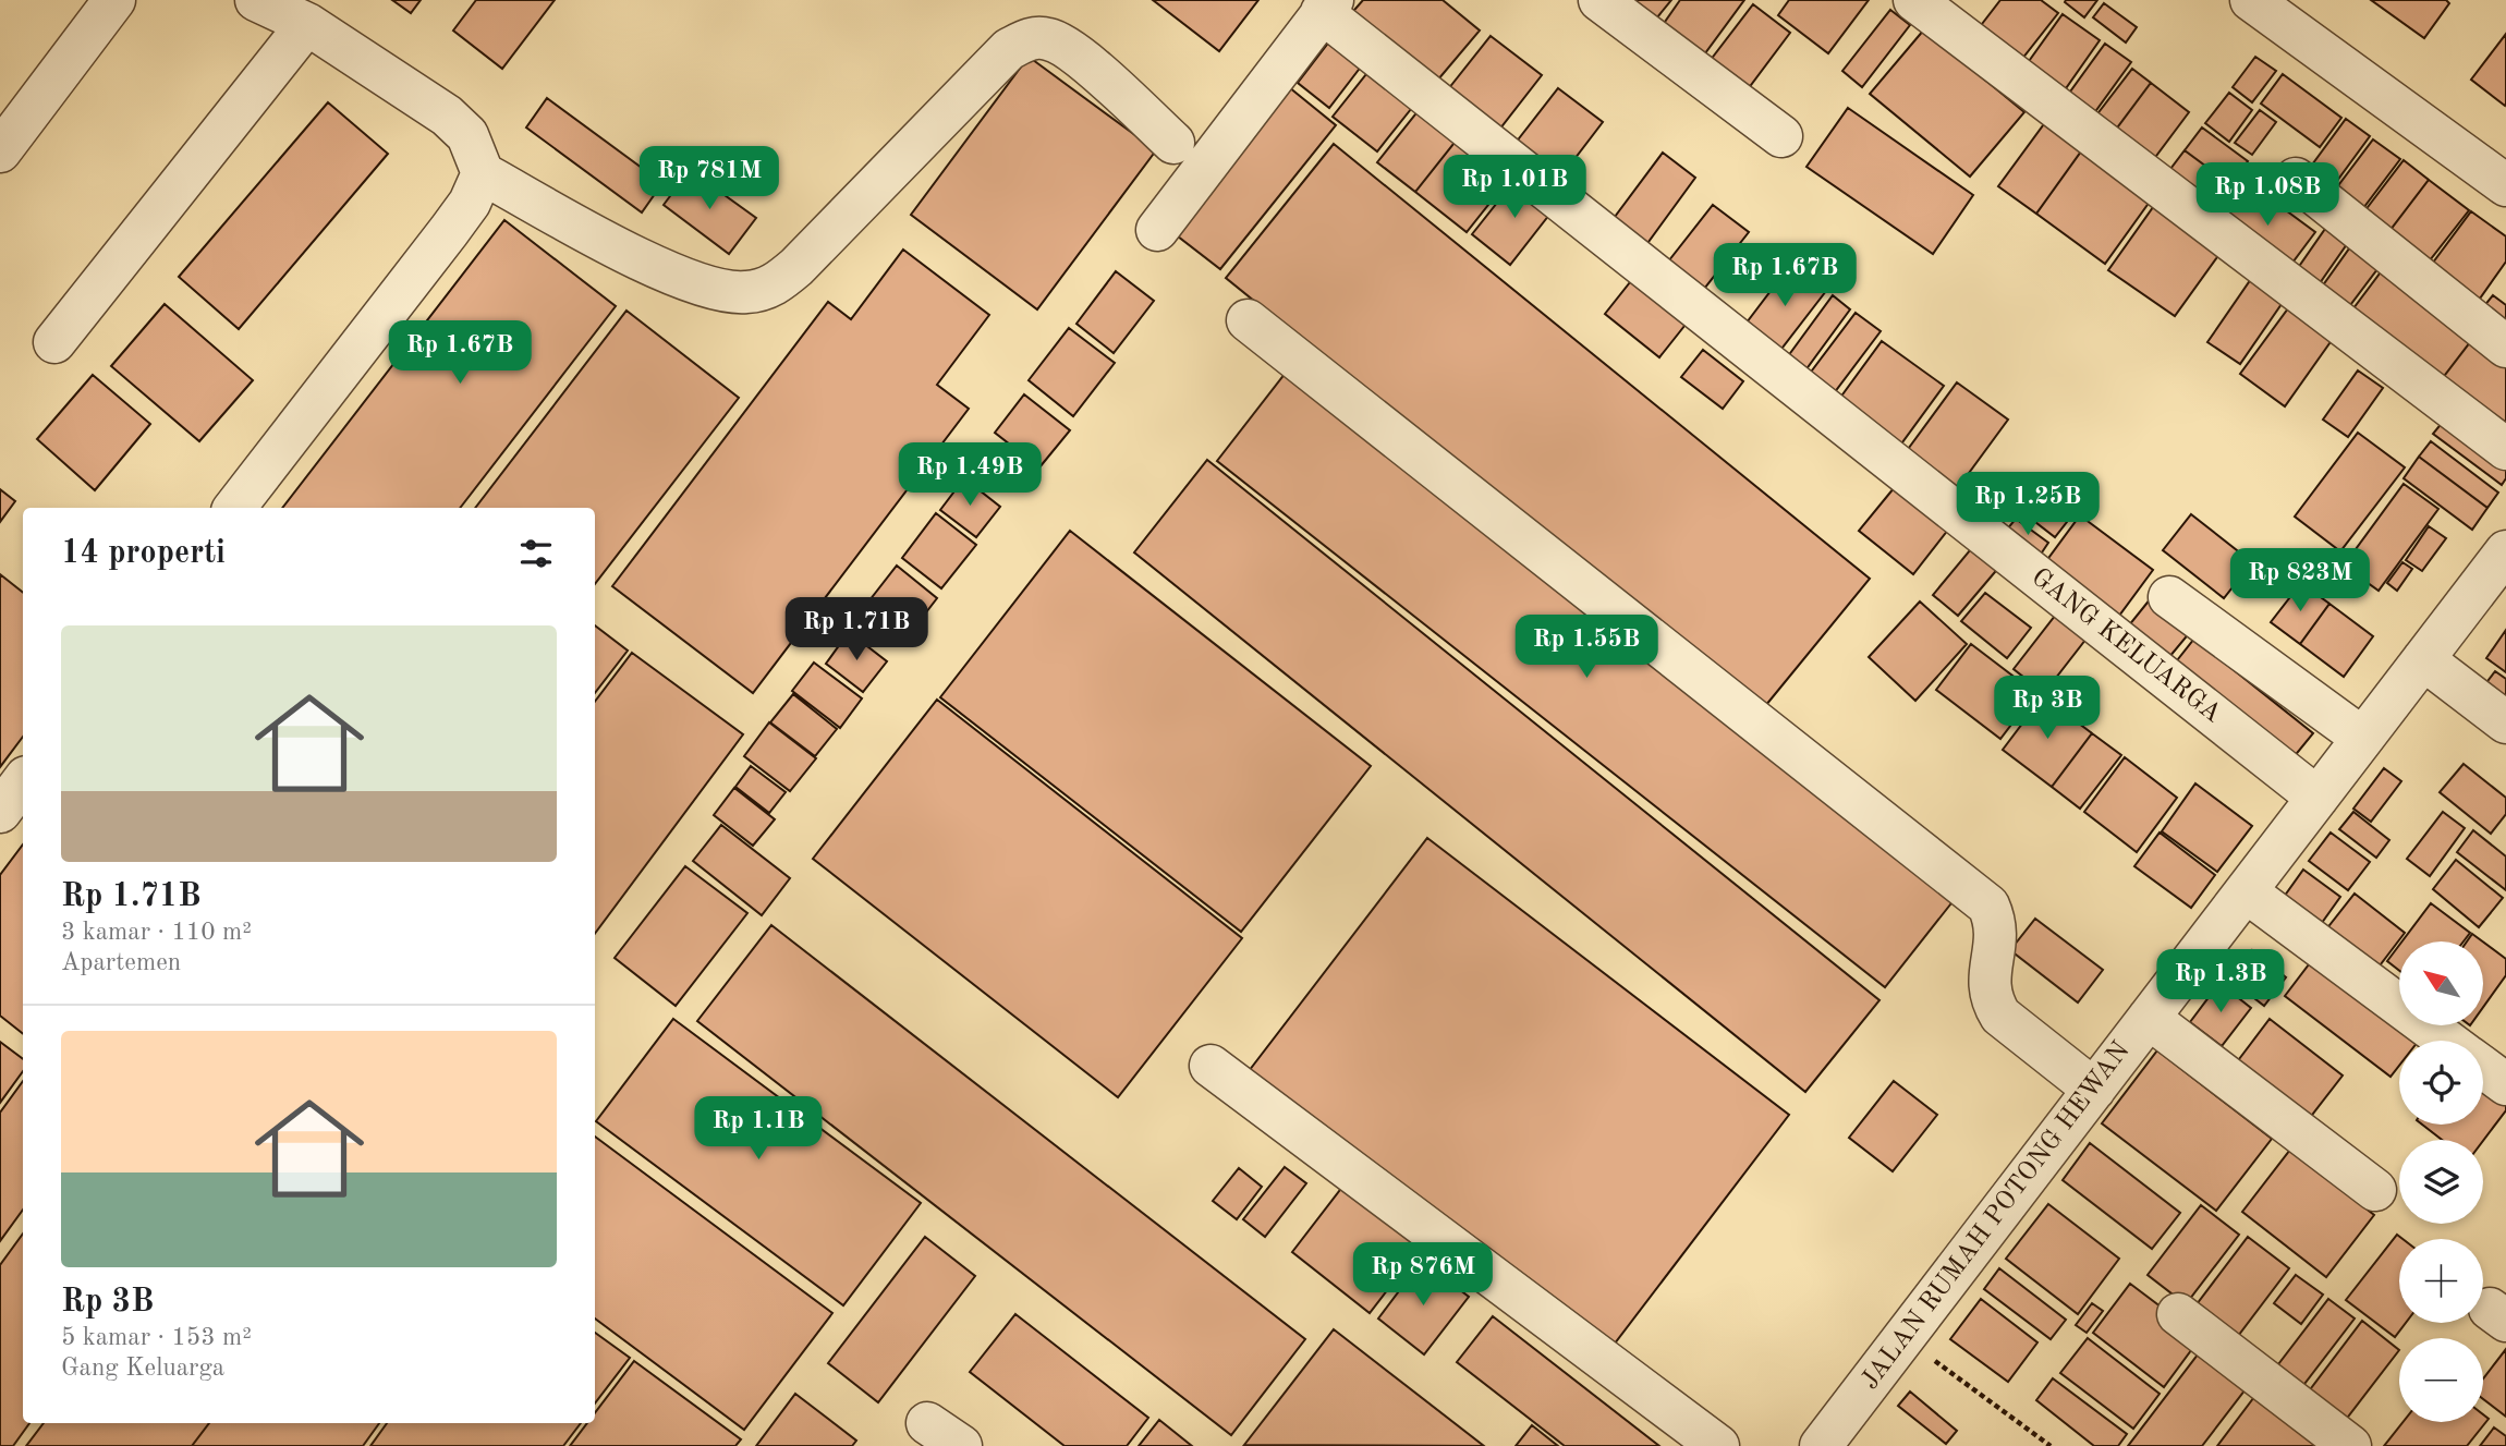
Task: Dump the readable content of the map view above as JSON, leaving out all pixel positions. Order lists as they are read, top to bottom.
{
  "streets": {
    "street": ["GANG KELUARGA", "JALAN RUMAH POTONG HEWAN"]
  },
  "crossings": [
    ["GANG KELUARGA", "JALAN RUMAH POTONG HEWAN"]
  ],
  "north": "top left",
  "page": {
    "price": [
      "Rp 781M",
      "Rp 1.01B",
      "Rp 1.08B",
      "Rp 1.67B",
      "Rp 1.67B",
      "Rp 1.49B",
      "Rp 1.25B",
      "Rp 823M",
      "Rp 1.71B",
      "Rp 1.55B",
      "Rp 3B",
      "Rp 1.3B",
      "Rp 1.1B",
      "Rp 876M"
    ],
    "heading": "14 properti",
    "list": [
      {
        "name": "Rp 1.71B",
        "note": "3 kamar · 110 m² · Apartemen"
      },
      {
        "name": "Rp 3B",
        "note": "5 kamar · 153 m² · Gang Keluarga"
      }
    ],
    "map_buttons": ["+", "−"]
  }
}
